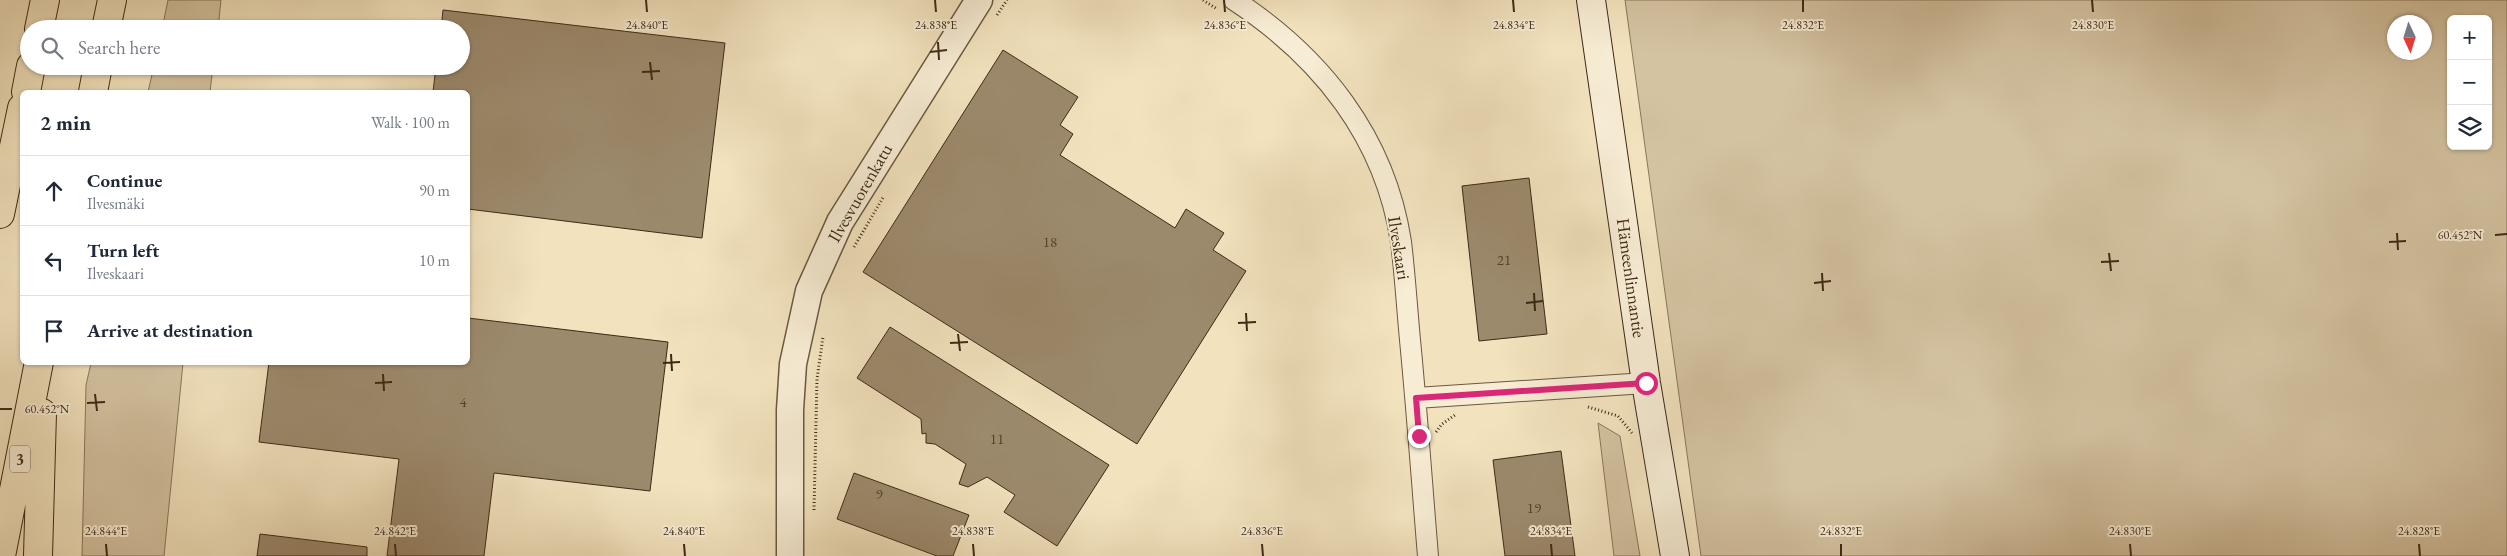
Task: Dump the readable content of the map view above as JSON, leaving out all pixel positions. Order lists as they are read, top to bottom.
{
  "streets": {
    "highway": ["3"],
    "main road": ["Hämeenlinnantie"],
    "street": ["Ilvesvuorenkatu", "Ilveskaari"]
  },
  "house_numbers": [
    "18",
    "21",
    "4",
    "11",
    "9",
    "19"
  ],
  "north": "bottom",
  "page": {
    "map_buttons": ["+", "−"],
    "search": "Search here",
    "heading": ["2 min", "Walk · 100 m"],
    "list": [
      ["Continue", "Ilvesmäki", "90 m"],
      ["Turn left", "Ilveskaari", "10 m"],
      "Arrive at destination"
    ]
  },
  "coordinates": [
    "24.840°E",
    "24.838°E",
    "24.836°E",
    "24.834°E",
    "24.832°E",
    "24.830°E",
    "60.452°N",
    "24.844°E",
    "24.842°E",
    "24.828°E"
  ]
}
